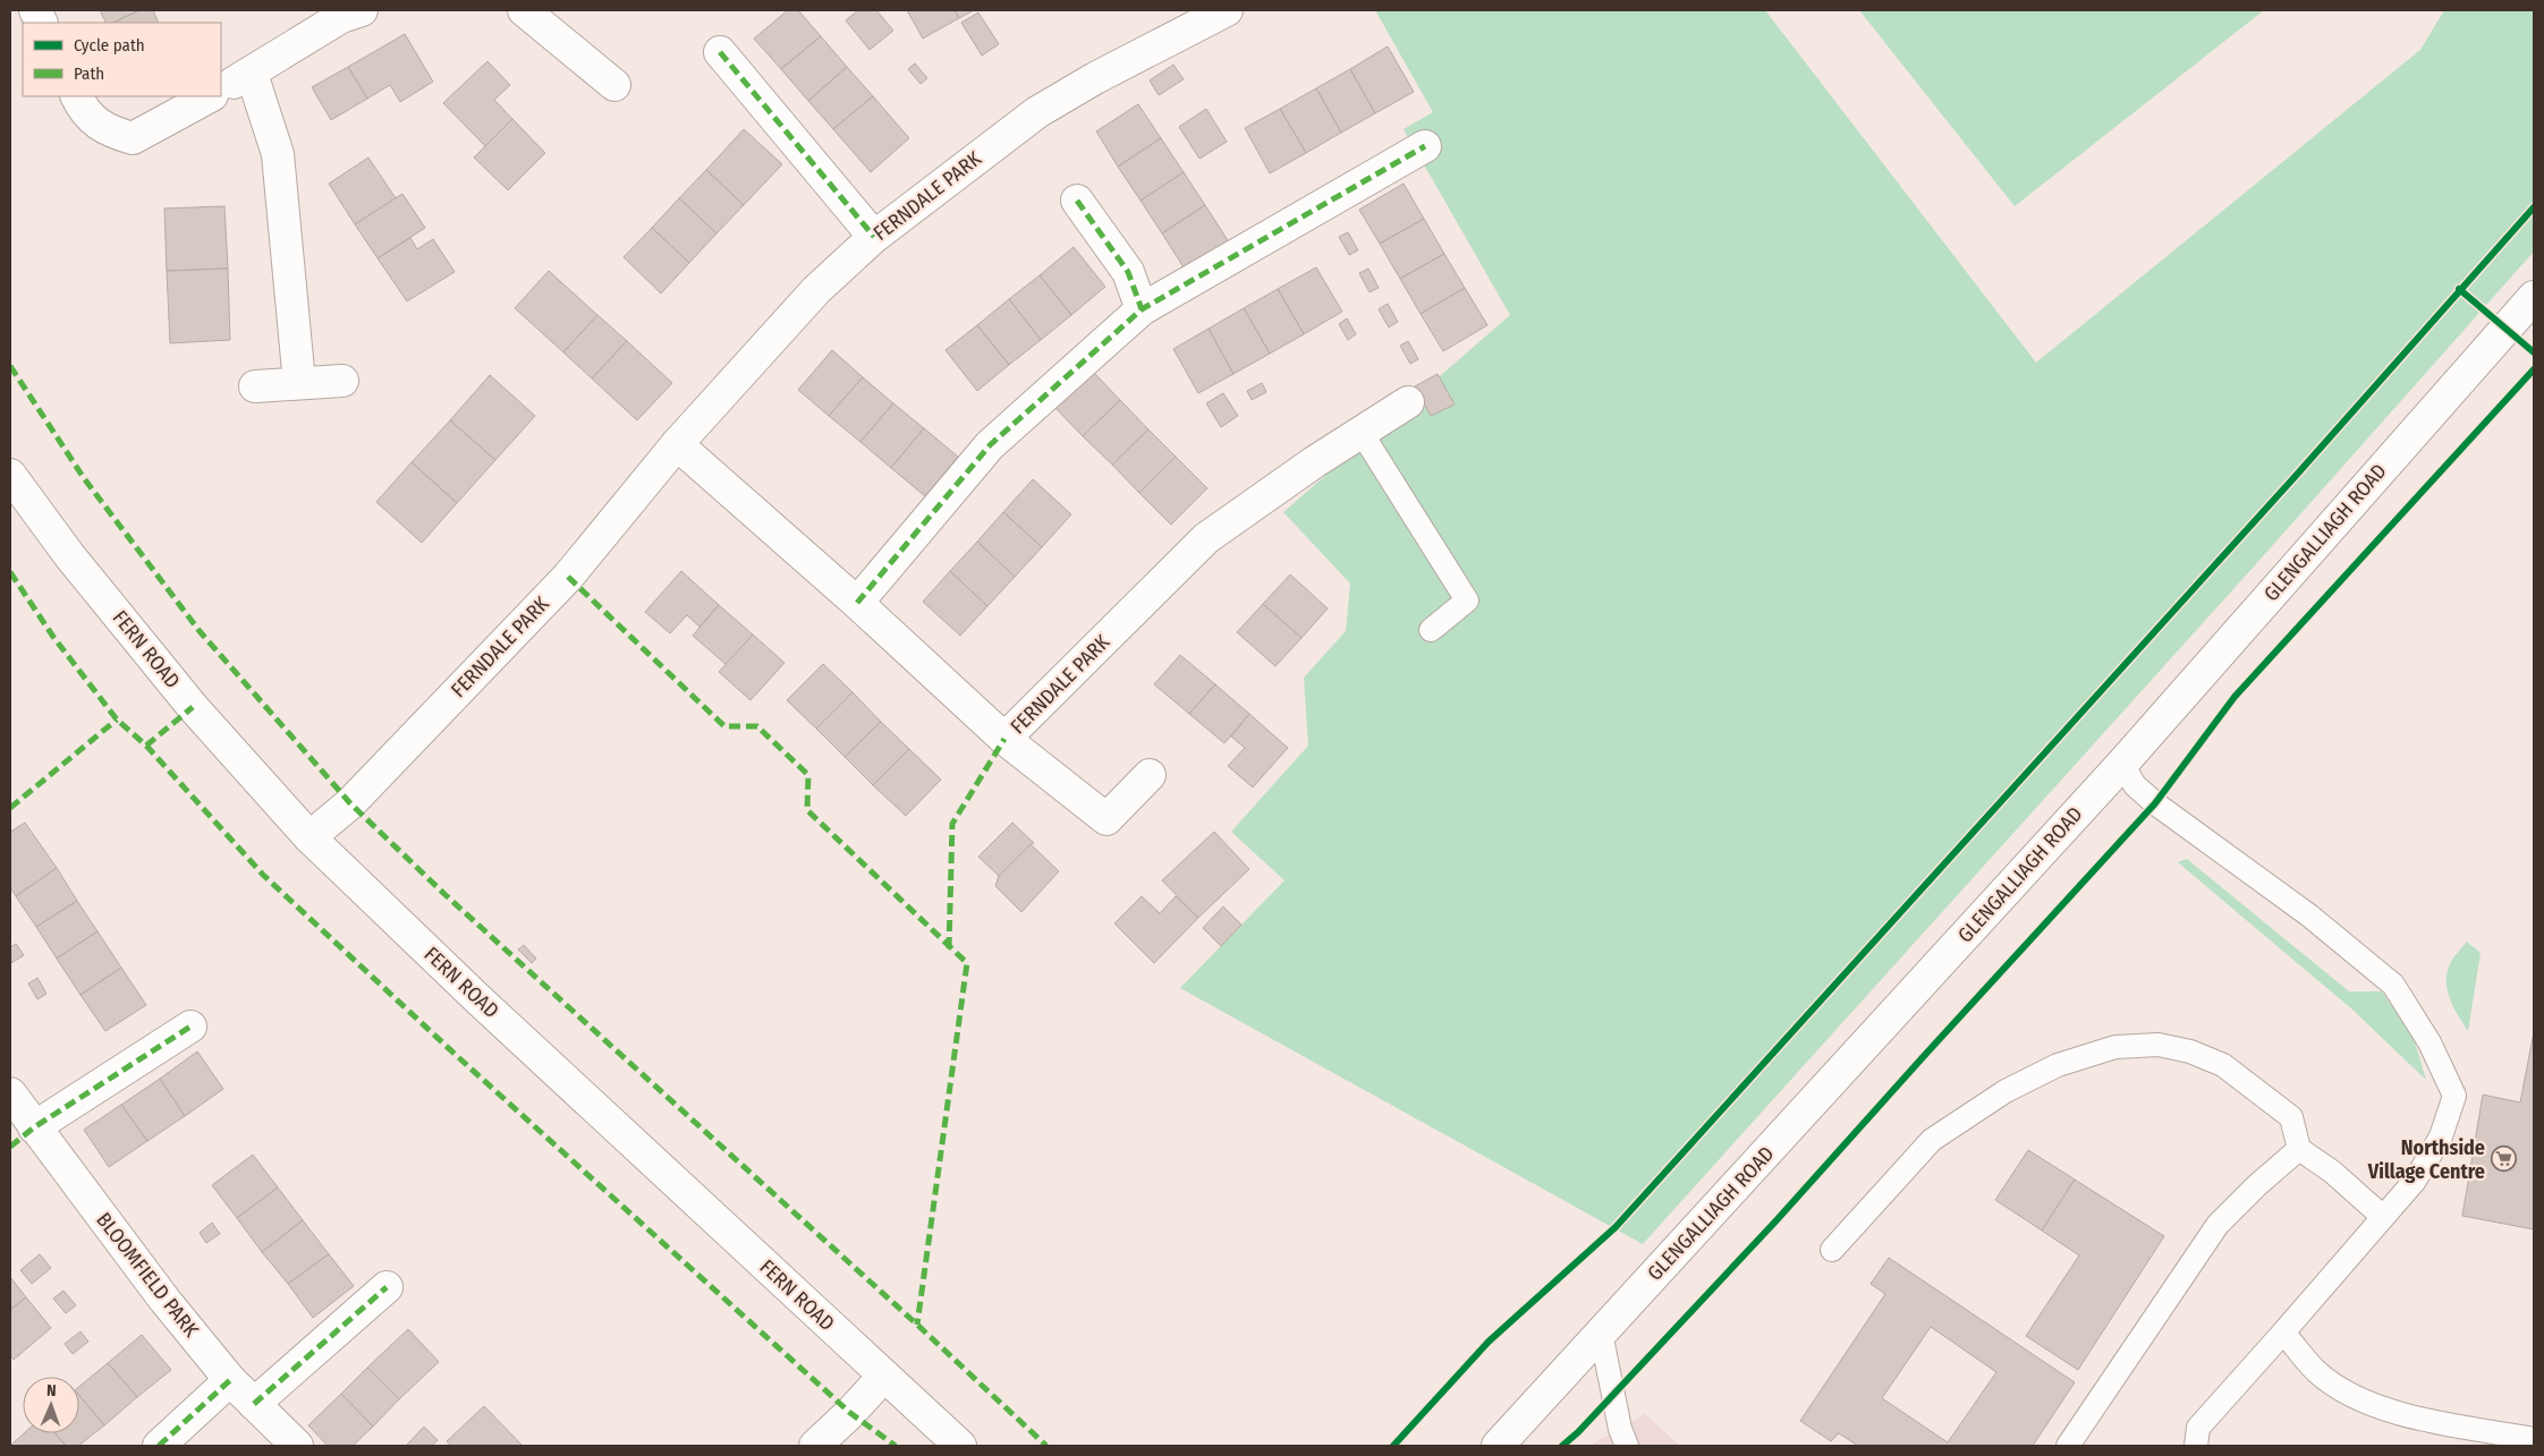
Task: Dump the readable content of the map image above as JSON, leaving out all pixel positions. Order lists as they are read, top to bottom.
{
  "streets": {
    "street": [
      "FERNDALE PARK",
      "GLENGALLIAGH ROAD",
      "FERN ROAD",
      "BLOOMFIELD PARK"
    ]
  },
  "crossings": [
    ["FERNDALE PARK", "FERN ROAD"]
  ],
  "places": {
    "supermarket": ["Northside Village Centre"]
  },
  "legend": ["Cycle path", "Path"],
  "north": "top"
}
